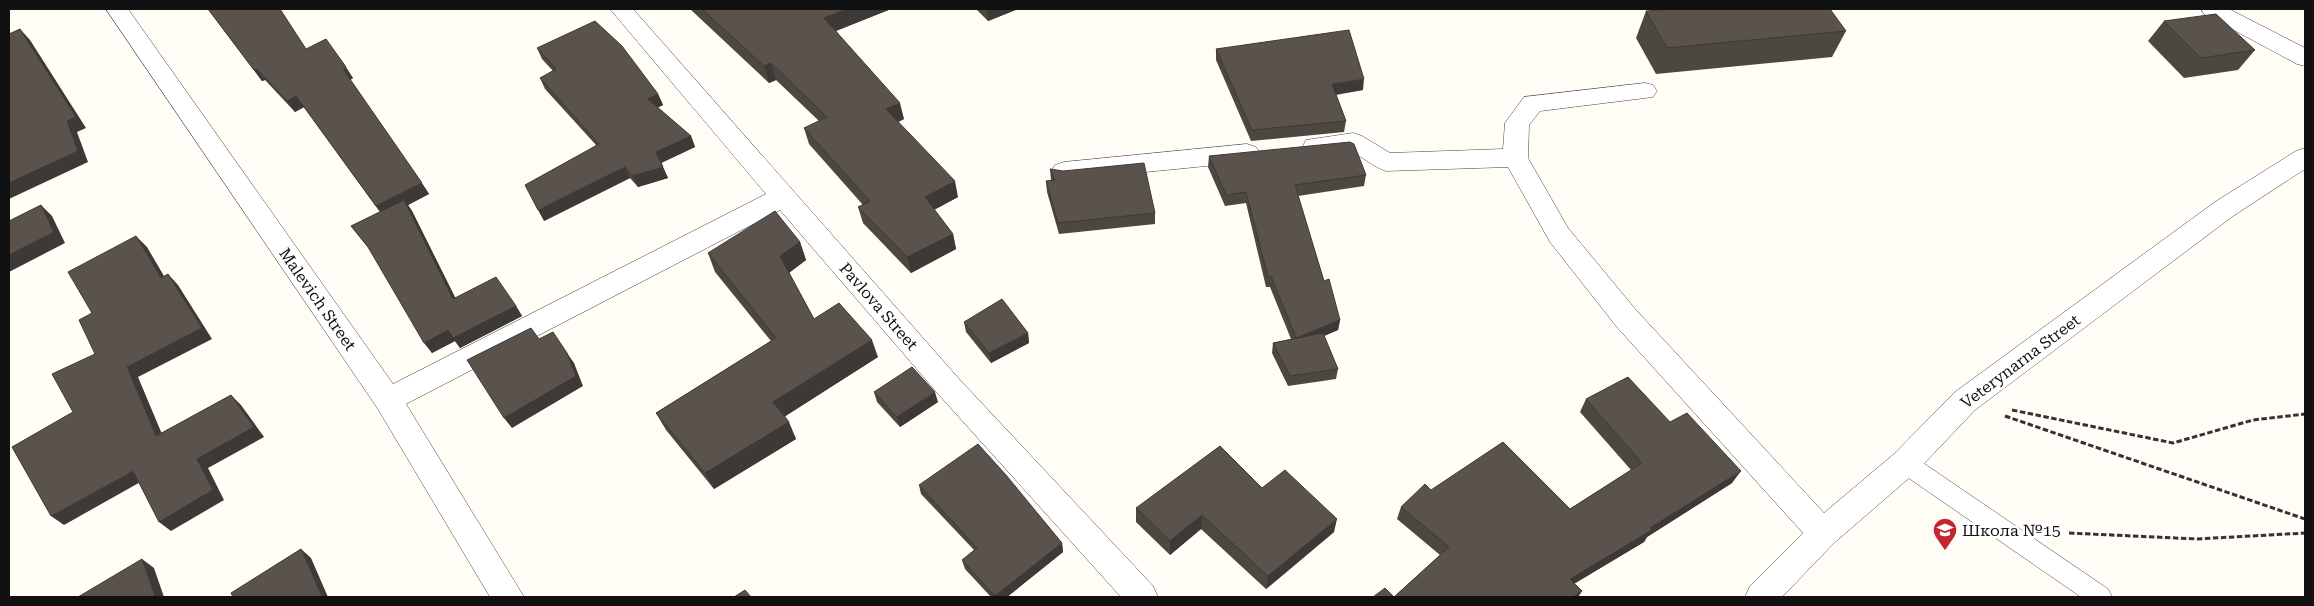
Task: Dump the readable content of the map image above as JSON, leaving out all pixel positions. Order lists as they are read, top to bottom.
{
  "streets": {
    "street": ["Malevich Street", "Pavlova Street", "Veterynarna Street"]
  },
  "places": {
    "school or university": ["Школа №15"]
  }
}
